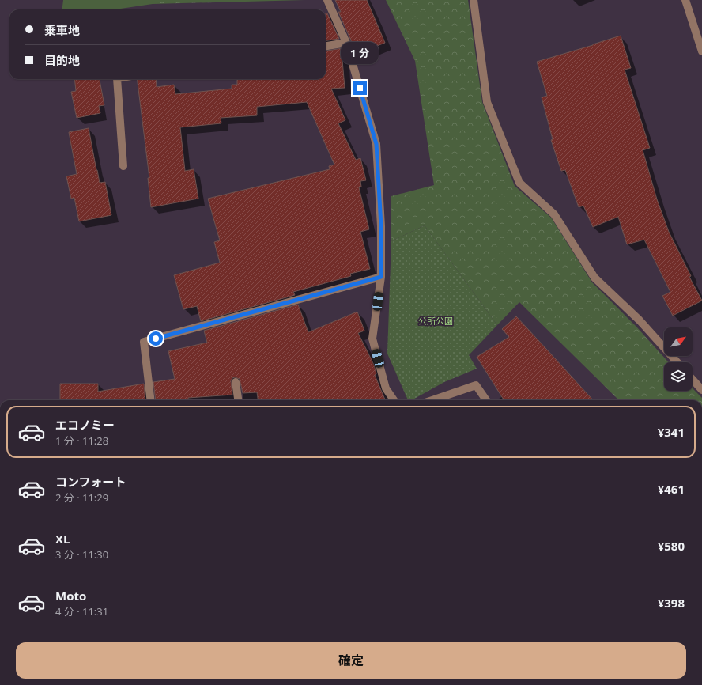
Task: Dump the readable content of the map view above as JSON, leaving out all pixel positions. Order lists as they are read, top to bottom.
{
  "parks": ["公所公園"],
  "north": "top right",
  "page": {
    "banner": ["乗車地", "目的地"],
    "bubble": "1 分",
    "list": [
      {
        "name": "エコノミー",
        "note": "1 分 · 11:28",
        "value": "¥341"
      },
      {
        "name": "コンフォート",
        "note": "2 分 · 11:29",
        "value": "¥461"
      },
      {
        "name": "XL",
        "note": "3 分 · 11:30",
        "value": "¥580"
      },
      {
        "name": "Moto",
        "note": "4 分 · 11:31",
        "value": "¥398"
      }
    ],
    "buttons": "確定"
  }
}
